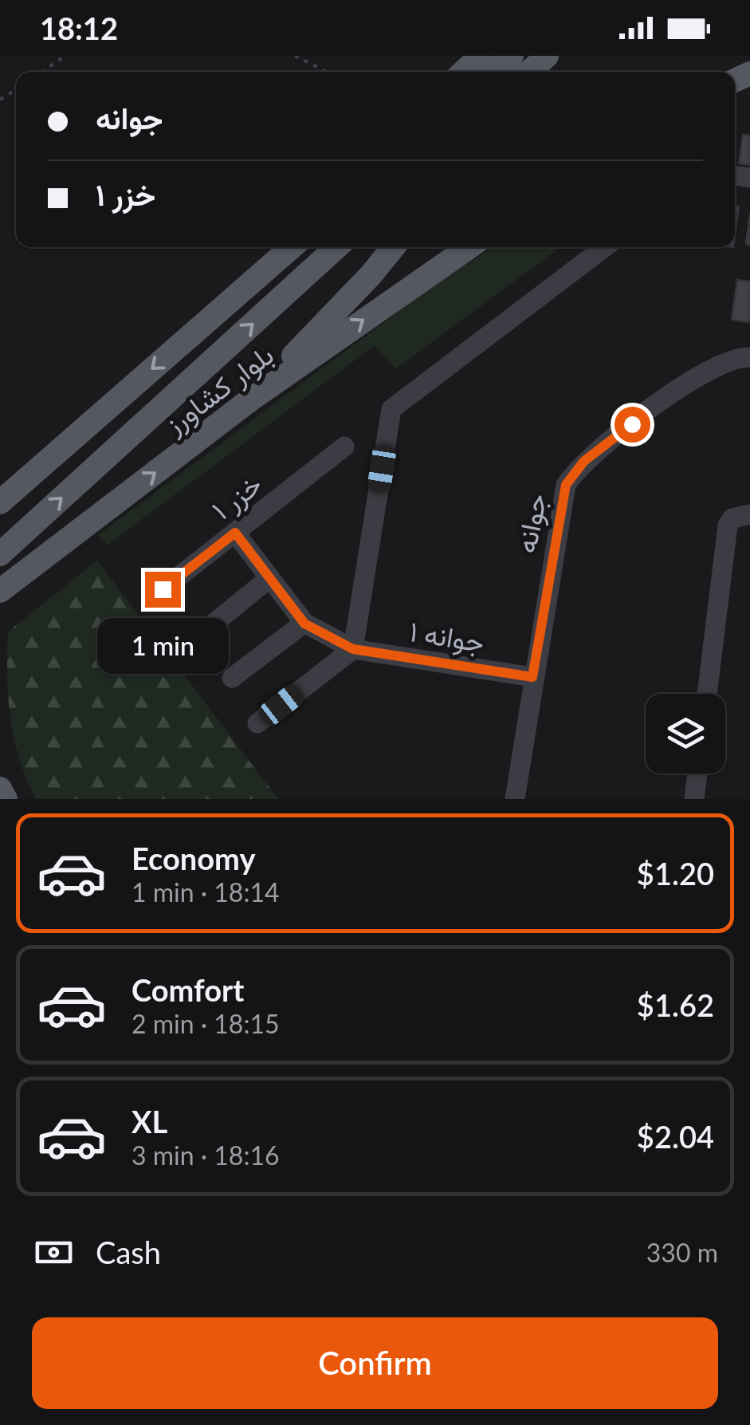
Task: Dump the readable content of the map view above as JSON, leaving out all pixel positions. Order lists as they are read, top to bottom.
{
  "streets": {
    "main road": ["بلوار کشاورز"],
    "street": ["خزر ۱", "جوانه", "جوانه ۱"]
  },
  "crossings": [
    ["جوانه", "جوانه ۱"]
  ],
  "page": {
    "status": "18:12",
    "banner": ["جوانه", "خزر ۱"],
    "bubble": "1 min",
    "list": [
      {
        "name": "Economy",
        "note": "1 min · 18:14",
        "value": "$1.20"
      },
      {
        "name": "Comfort",
        "note": "2 min · 18:15",
        "value": "$1.62"
      },
      {
        "name": "XL",
        "note": "3 min · 18:16",
        "value": "$2.04"
      }
    ],
    "pay": ["Cash", "330 m"],
    "buttons": "Confirm"
  }
}
